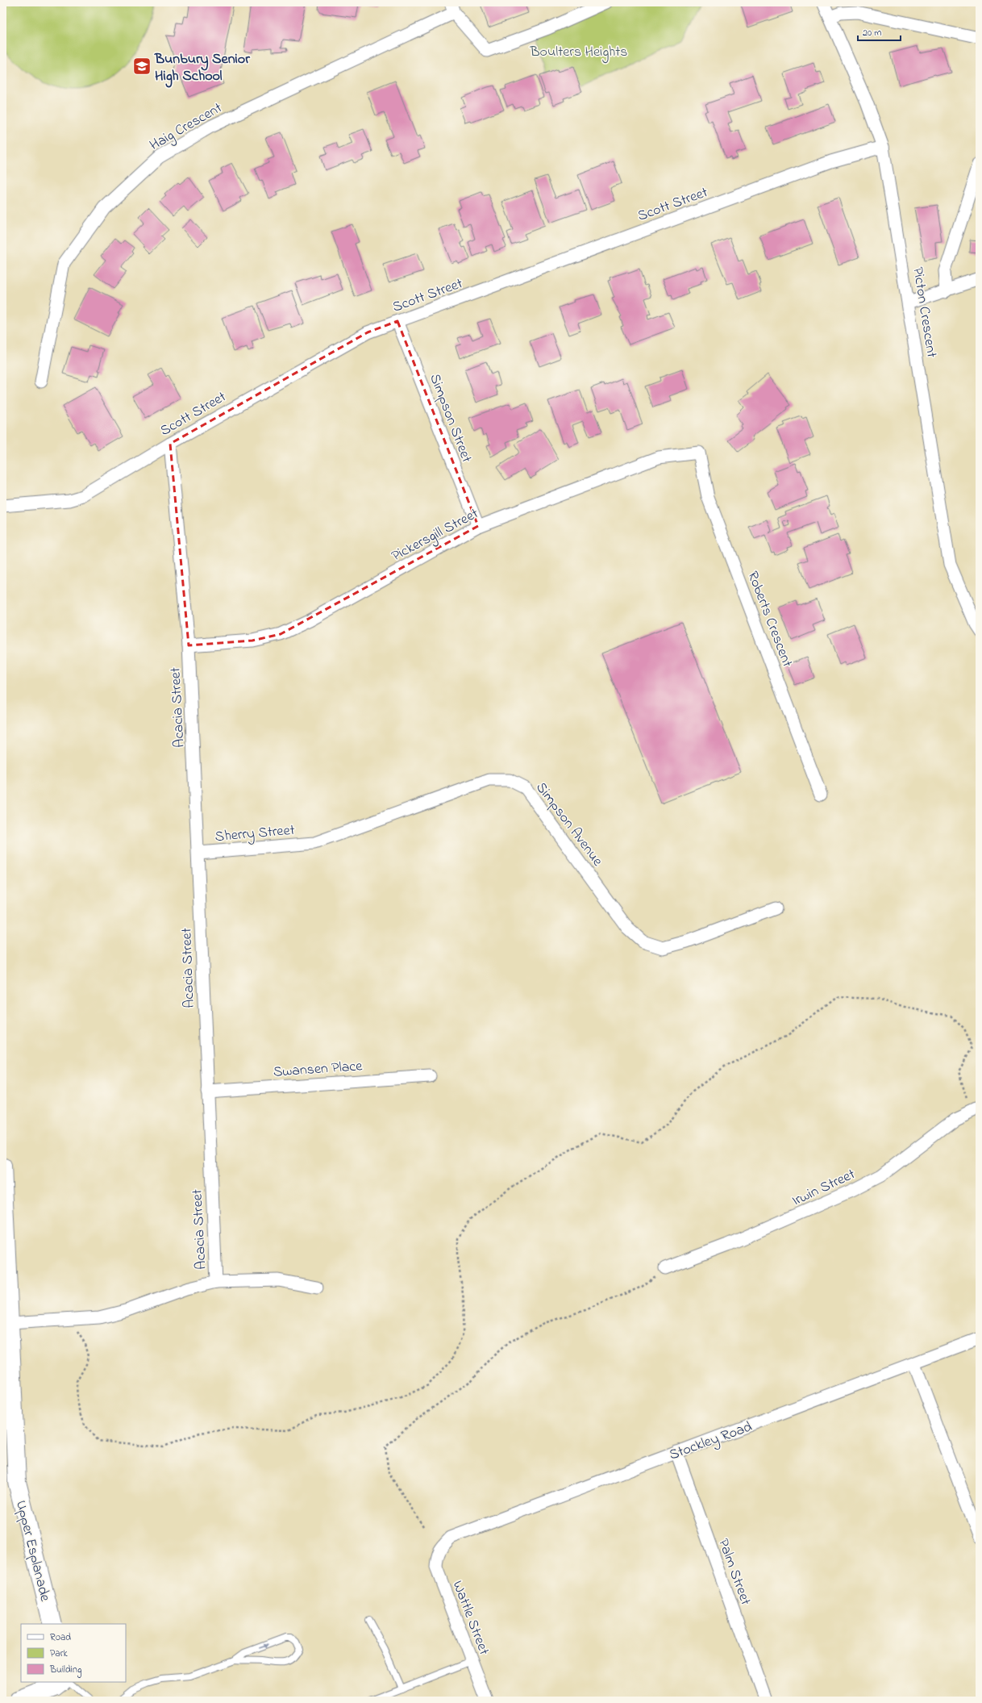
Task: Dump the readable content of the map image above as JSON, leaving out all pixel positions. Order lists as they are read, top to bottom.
{
  "streets": {
    "street": [
      "Haig Crescent",
      "Scott Street",
      "Picton Crescent",
      "Simpson Street",
      "Pickersgill Street",
      "Roberts Crescent",
      "Acacia Street",
      "Simpson Avenue",
      "Sherry Street",
      "Swansen Place",
      "Irwin Street",
      "Stockley Road",
      "Upper Esplanade",
      "Palm Street",
      "Wattle Street"
    ]
  },
  "crossings": [
    ["Scott Street", "Picton Crescent"],
    ["Scott Street", "Simpson Street"],
    ["Scott Street", "Acacia Street"],
    ["Simpson Street", "Pickersgill Street"],
    ["Pickersgill Street", "Roberts Crescent"],
    ["Pickersgill Street", "Acacia Street"],
    ["Acacia Street", "Sherry Street"],
    ["Acacia Street", "Swansen Place"],
    ["Acacia Street", "Upper Esplanade"],
    ["Simpson Avenue", "Sherry Street"],
    ["Stockley Road", "Palm Street"],
    ["Stockley Road", "Wattle Street"]
  ],
  "parks": ["Boulters Heights"],
  "places": {
    "school or university": ["Bunbury Senior High School"]
  },
  "legend": ["Road", "Park", "Building"],
  "scale_bar": "20 m"
}
